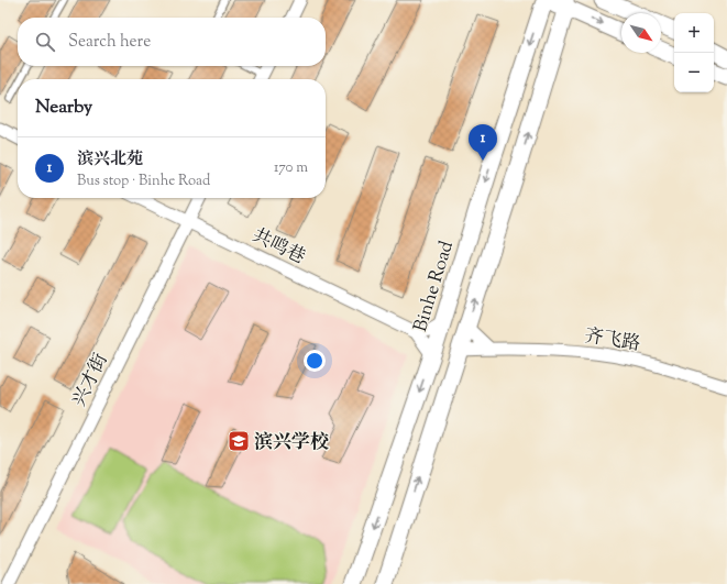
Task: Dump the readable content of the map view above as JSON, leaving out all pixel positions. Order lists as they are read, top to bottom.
{
  "streets": {
    "main road": ["Binhe Road"],
    "street": ["共鸣巷", "齐飞路", "兴才街"]
  },
  "crossings": [
    ["共鸣巷", "Binhe Road"],
    ["共鸣巷", "兴才街"]
  ],
  "places": {
    "school or university": ["滨兴学校"]
  },
  "north": "bottom right",
  "page": {
    "map_buttons": ["+", "−"],
    "search": "Search here",
    "heading": "Nearby",
    "pins": "1",
    "list": [
      {
        "mark": "1",
        "name": "滨兴北苑",
        "note": "Bus stop · Binhe Road",
        "value": "170 m"
      }
    ]
  }
}
